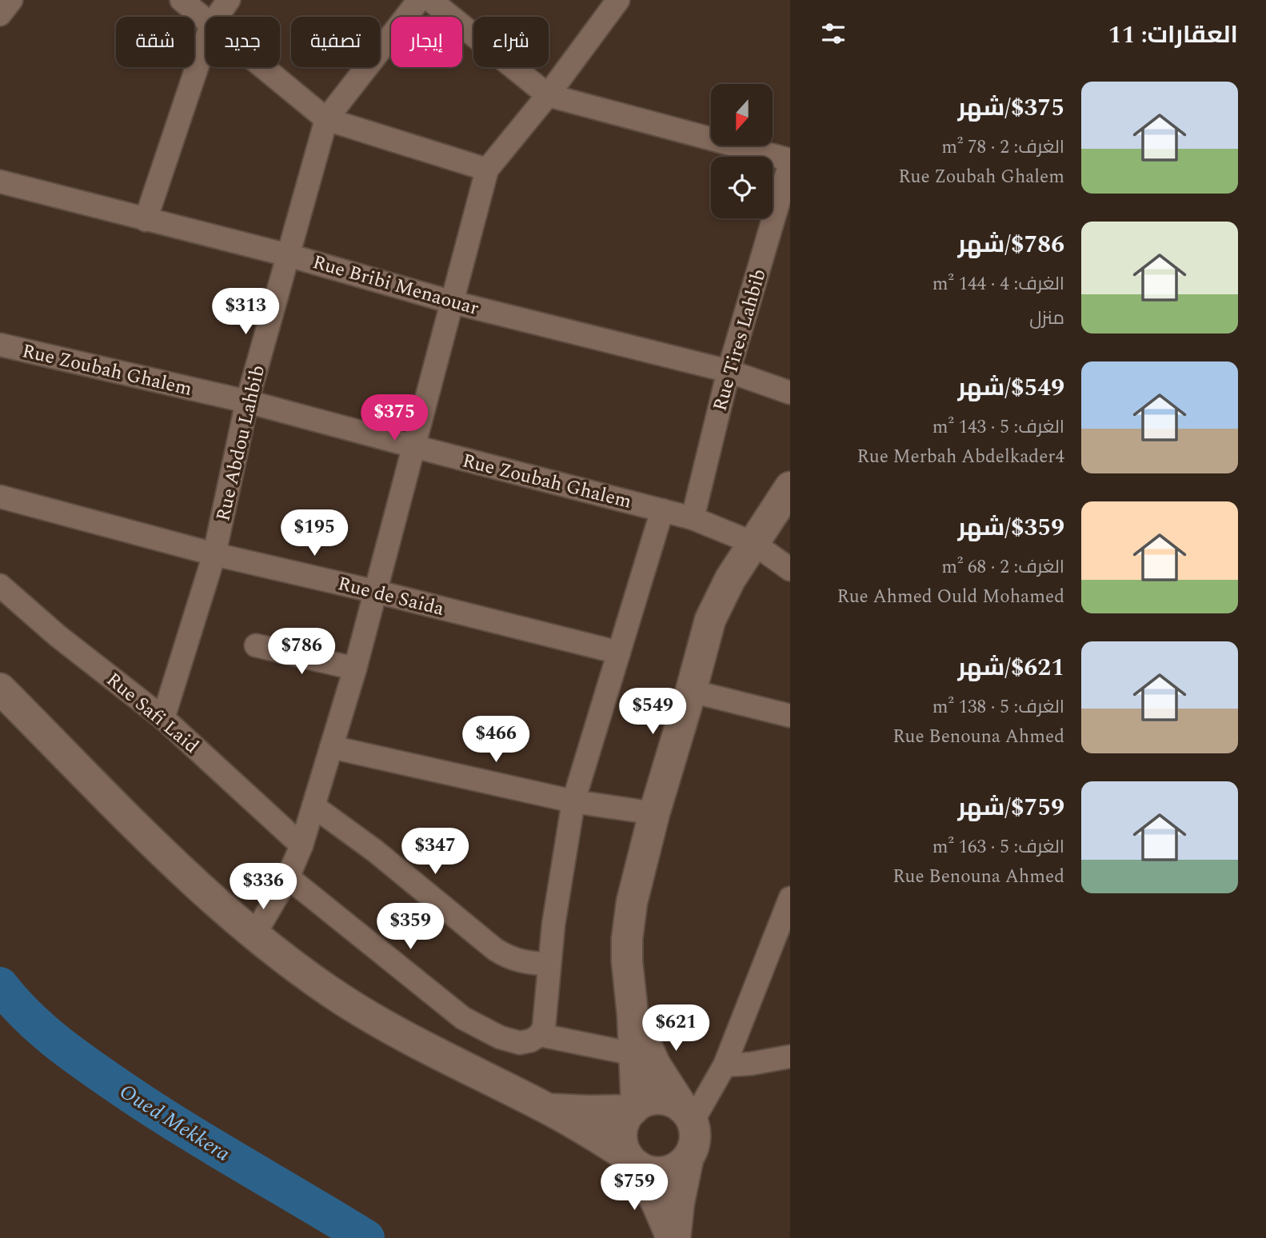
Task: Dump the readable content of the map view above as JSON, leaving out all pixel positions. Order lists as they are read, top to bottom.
{
  "streets": {
    "street": [
      "Rue Bribi Menaouar",
      "Rue Tires Lahbib",
      "Rue Zoubah Ghalem",
      "Rue Abdou Lahbib",
      "Rue de Saida",
      "Rue Safi Laid"
    ]
  },
  "crossings": [
    ["Rue Bribi Menaouar", "Rue Tires Lahbib"],
    ["Rue Bribi Menaouar", "Rue Abdou Lahbib"],
    ["Rue Tires Lahbib", "Rue Zoubah Ghalem"],
    ["Rue Zoubah Ghalem", "Rue Abdou Lahbib"],
    ["Rue Abdou Lahbib", "Rue de Saida"],
    ["Rue Abdou Lahbib", "Rue Safi Laid"]
  ],
  "water": ["Oued Mekkera"],
  "north": "bottom",
  "page": {
    "heading": "العقارات: 11",
    "chip": [
      "شراء",
      "إيجار",
      "تصفية",
      "جديد",
      "شقة"
    ],
    "list": [
      {
        "name": "$375/شهر",
        "note": "الغرف: 2 · 78 m² · Rue Zoubah Ghalem"
      },
      {
        "name": "$786/شهر",
        "note": "الغرف: 4 · 144 m² · منزل"
      },
      {
        "name": "$549/شهر",
        "note": "الغرف: 5 · 143 m² · Rue Merbah Abdelkader4"
      },
      {
        "name": "$359/شهر",
        "note": "الغرف: 2 · 68 m² · Rue Ahmed Ould Mohamed"
      },
      {
        "name": "$621/شهر",
        "note": "الغرف: 5 · 138 m² · Rue Benouna Ahmed"
      },
      {
        "name": "$759/شهر",
        "note": "الغرف: 5 · 163 m² · Rue Benouna Ahmed"
      }
    ],
    "price": [
      "$313",
      "$375",
      "$195",
      "$786",
      "$549",
      "$466",
      "$347",
      "$336",
      "$359",
      "$621",
      "$759"
    ]
  }
}
